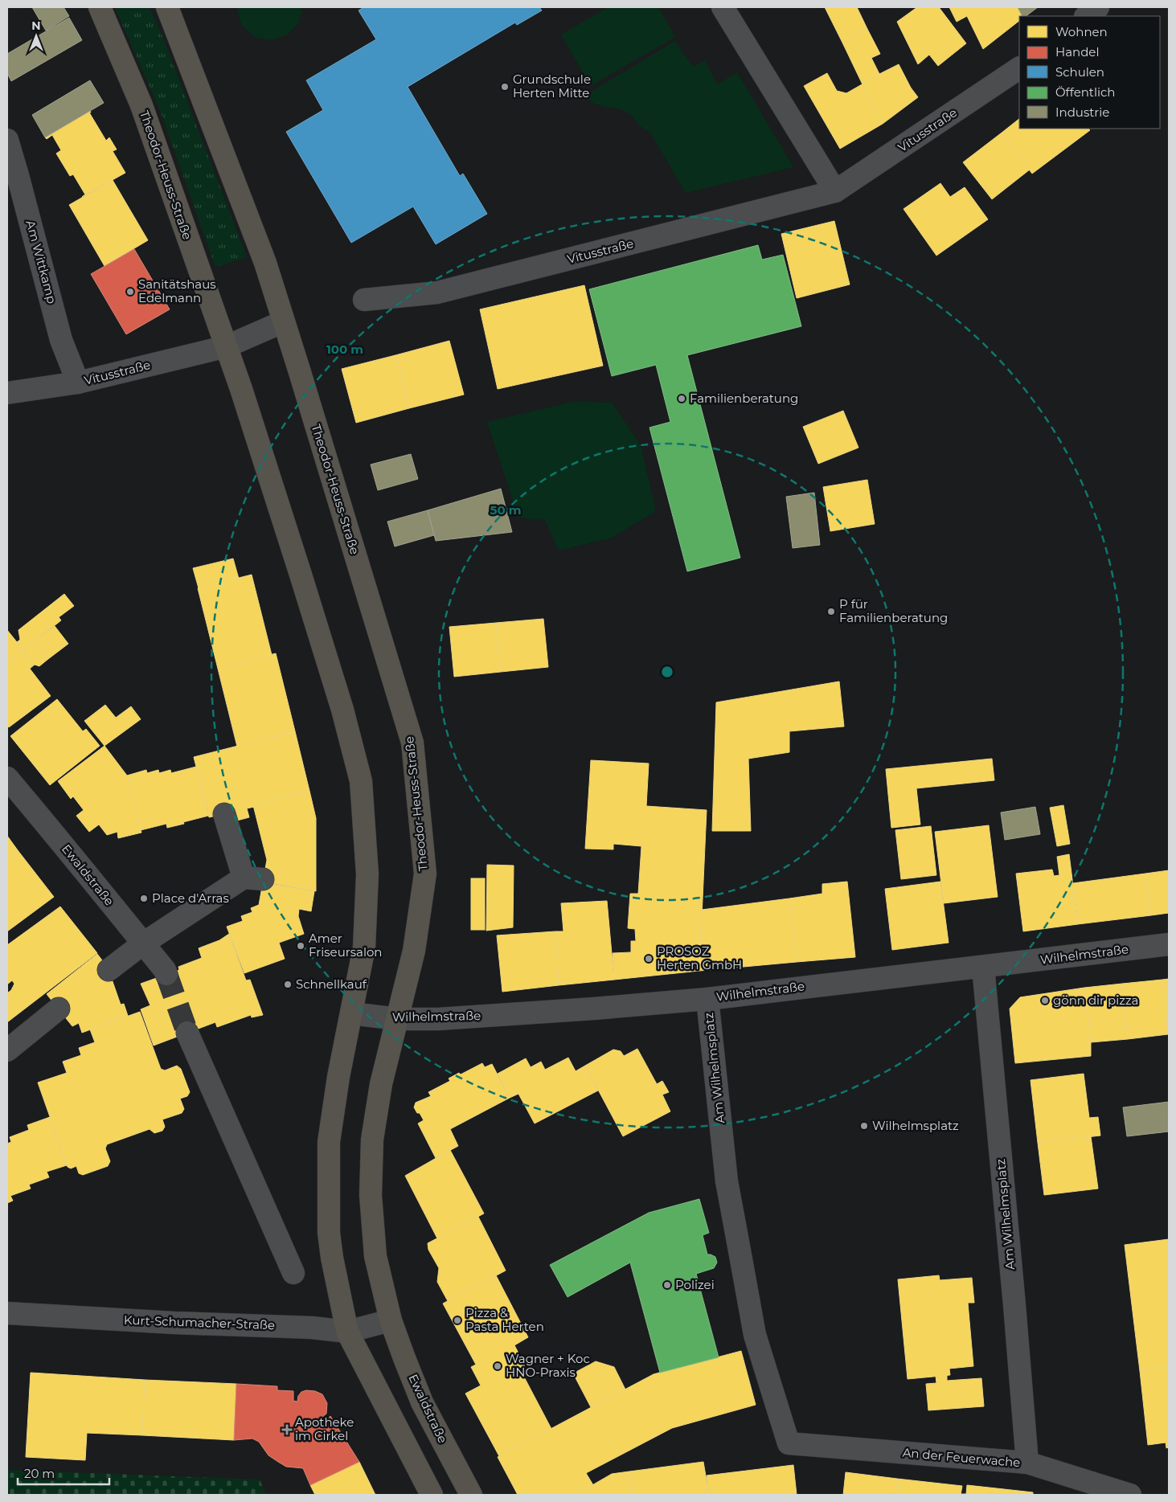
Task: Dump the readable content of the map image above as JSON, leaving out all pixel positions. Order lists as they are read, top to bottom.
{
  "streets": {
    "main road": ["Theodor-Heuss-Straße", "Ewaldstraße"],
    "street": [
      "Vitusstraße",
      "Am Wittkamp",
      "Wilhelmstraße",
      "Am Wilhelmsplatz",
      "Kurt-Schumacher-Straße",
      "An der Feuerwache"
    ]
  },
  "crossings": [
    ["Vitusstraße", "Theodor-Heuss-Straße"],
    ["Vitusstraße", "Am Wittkamp"],
    ["Theodor-Heuss-Straße", "Ewaldstraße"],
    ["Theodor-Heuss-Straße", "Wilhelmstraße"],
    ["Theodor-Heuss-Straße", "Kurt-Schumacher-Straße"],
    ["Ewaldstraße", "Kurt-Schumacher-Straße"],
    ["Wilhelmstraße", "Am Wilhelmsplatz"],
    ["Am Wilhelmsplatz", "An der Feuerwache"]
  ],
  "places": {
    "other": [
      "Grundschule Herten Mitte",
      "Sanitätshaus Edelmann",
      "Familienberatung",
      "P für Familienberatung",
      "Place d'Arras",
      "Amer Friseursalon",
      "PROSOZ Herten GmbH",
      "Schnellkauf",
      "gönn dir pizza",
      "Wilhelmsplatz",
      "Polizei",
      "Pizza & Pasta Herten",
      "Wagner + Koc HNO-Praxis"
    ],
    "health": ["Apotheke im Cirkel"]
  },
  "legend": [
    "Wohnen",
    "Handel",
    "Schulen",
    "Öffentlich",
    "Industrie"
  ],
  "scale_bar": "20 m",
  "north": "top",
  "rings": ["100 m", "50 m"]
}
